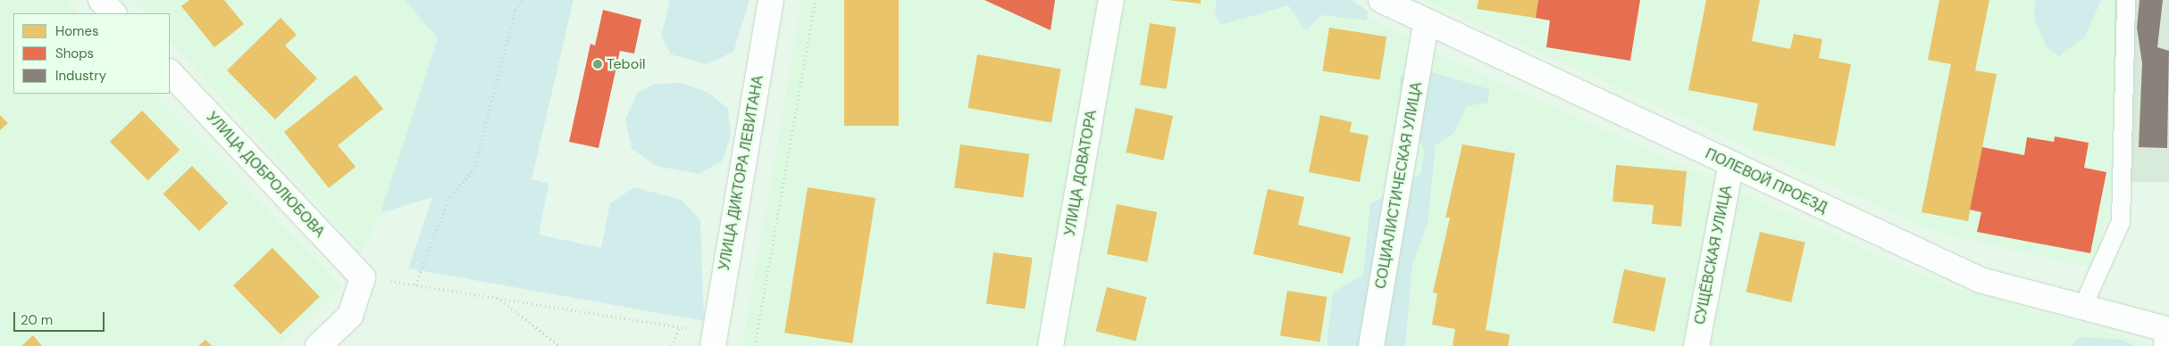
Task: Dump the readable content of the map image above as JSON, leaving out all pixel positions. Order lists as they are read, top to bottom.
{
  "streets": {
    "street": [
      "УЛИЦА ДИКТОРА ЛЕВИТАНА",
      "УЛИЦА ДОВАТОРА",
      "УЛИЦА ДОБРОЛЮБОВА",
      "ПОЛЕВОЙ ПРОЕЗД",
      "СОЦИАЛИСТИЧЕСКАЯ УЛИЦА",
      "СУЩЁВСКАЯ УЛИЦА"
    ]
  },
  "crossings": [
    ["ПОЛЕВОЙ ПРОЕЗД", "СОЦИАЛИСТИЧЕСКАЯ УЛИЦА"],
    ["ПОЛЕВОЙ ПРОЕЗД", "СУЩЁВСКАЯ УЛИЦА"]
  ],
  "places": ["Teboil"],
  "legend": ["Homes", "Shops", "Industry"],
  "scale_bar": "20 m"
}
